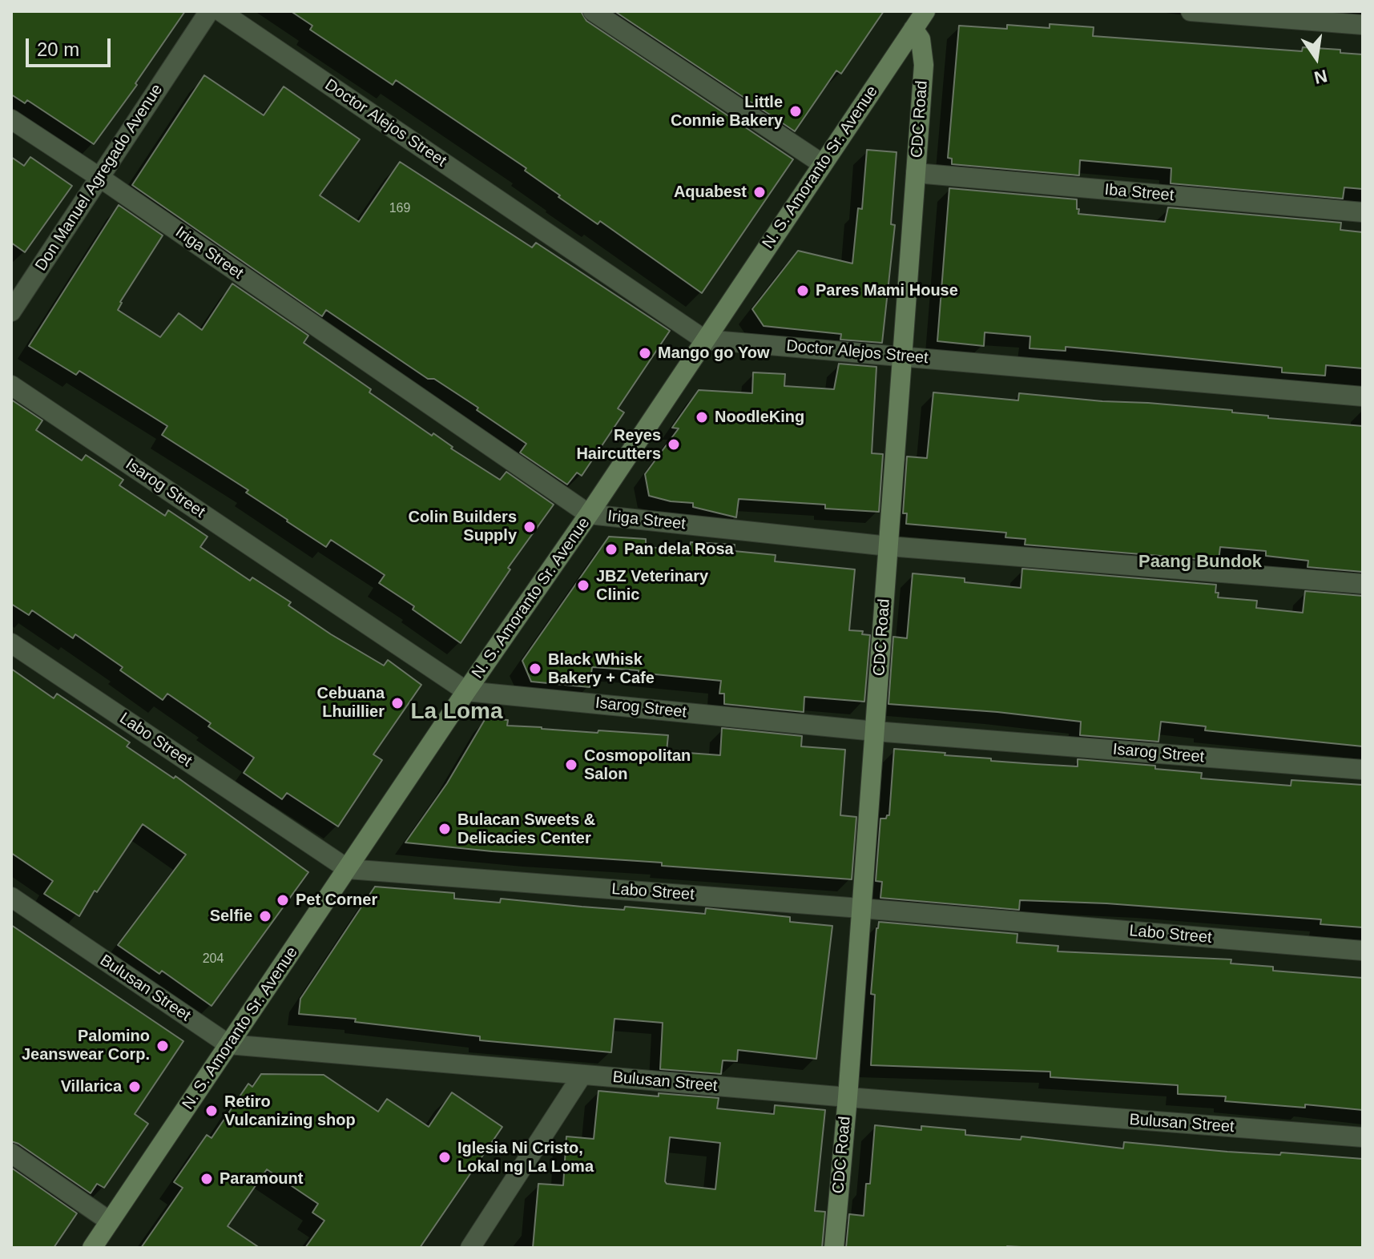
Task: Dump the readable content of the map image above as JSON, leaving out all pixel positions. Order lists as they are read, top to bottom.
{
  "streets": {
    "street": [
      "CDC Road",
      "Doctor Alejos Street",
      "N. S. Amoranto Sr. Avenue",
      "Don Manuel Agregado Avenue",
      "Iba Street",
      "Iriga Street",
      "Isarog Street",
      "Labo Street",
      "Bulusan Street"
    ]
  },
  "crossings": [
    ["CDC Road", "Doctor Alejos Street"],
    ["CDC Road", "N. S. Amoranto Sr. Avenue"],
    ["CDC Road", "Iba Street"],
    ["CDC Road", "Iriga Street"],
    ["CDC Road", "Isarog Street"],
    ["CDC Road", "Labo Street"],
    ["CDC Road", "Bulusan Street"],
    ["Doctor Alejos Street", "N. S. Amoranto Sr. Avenue"],
    ["N. S. Amoranto Sr. Avenue", "Iriga Street"],
    ["N. S. Amoranto Sr. Avenue", "Isarog Street"],
    ["N. S. Amoranto Sr. Avenue", "Labo Street"],
    ["N. S. Amoranto Sr. Avenue", "Bulusan Street"],
    ["Don Manuel Agregado Avenue", "Iriga Street"]
  ],
  "districts": ["Paang Bundok", "La Loma"],
  "places": [
    "Little Connie Bakery",
    "Aquabest",
    "Pares Mami House",
    "Mango go Yow",
    "NoodleKing",
    "Reyes Haircutters",
    "Colin Builders Supply",
    "Pan dela Rosa",
    "JBZ Veterinary Clinic",
    "Black Whisk Bakery + Cafe",
    "Cebuana Lhuillier",
    "Cosmopolitan Salon",
    "Bulacan Sweets & Delicacies Center",
    "Pet Corner",
    "Selfie",
    "Palomino Jeanswear Corp.",
    "Villarica",
    "Retiro Vulcanizing shop",
    "Iglesia Ni Cristo, Lokal ng La Loma",
    "Paramount"
  ],
  "house_numbers": ["169", "204"],
  "scale_bar": "20 m",
  "north": "bottom"
}
